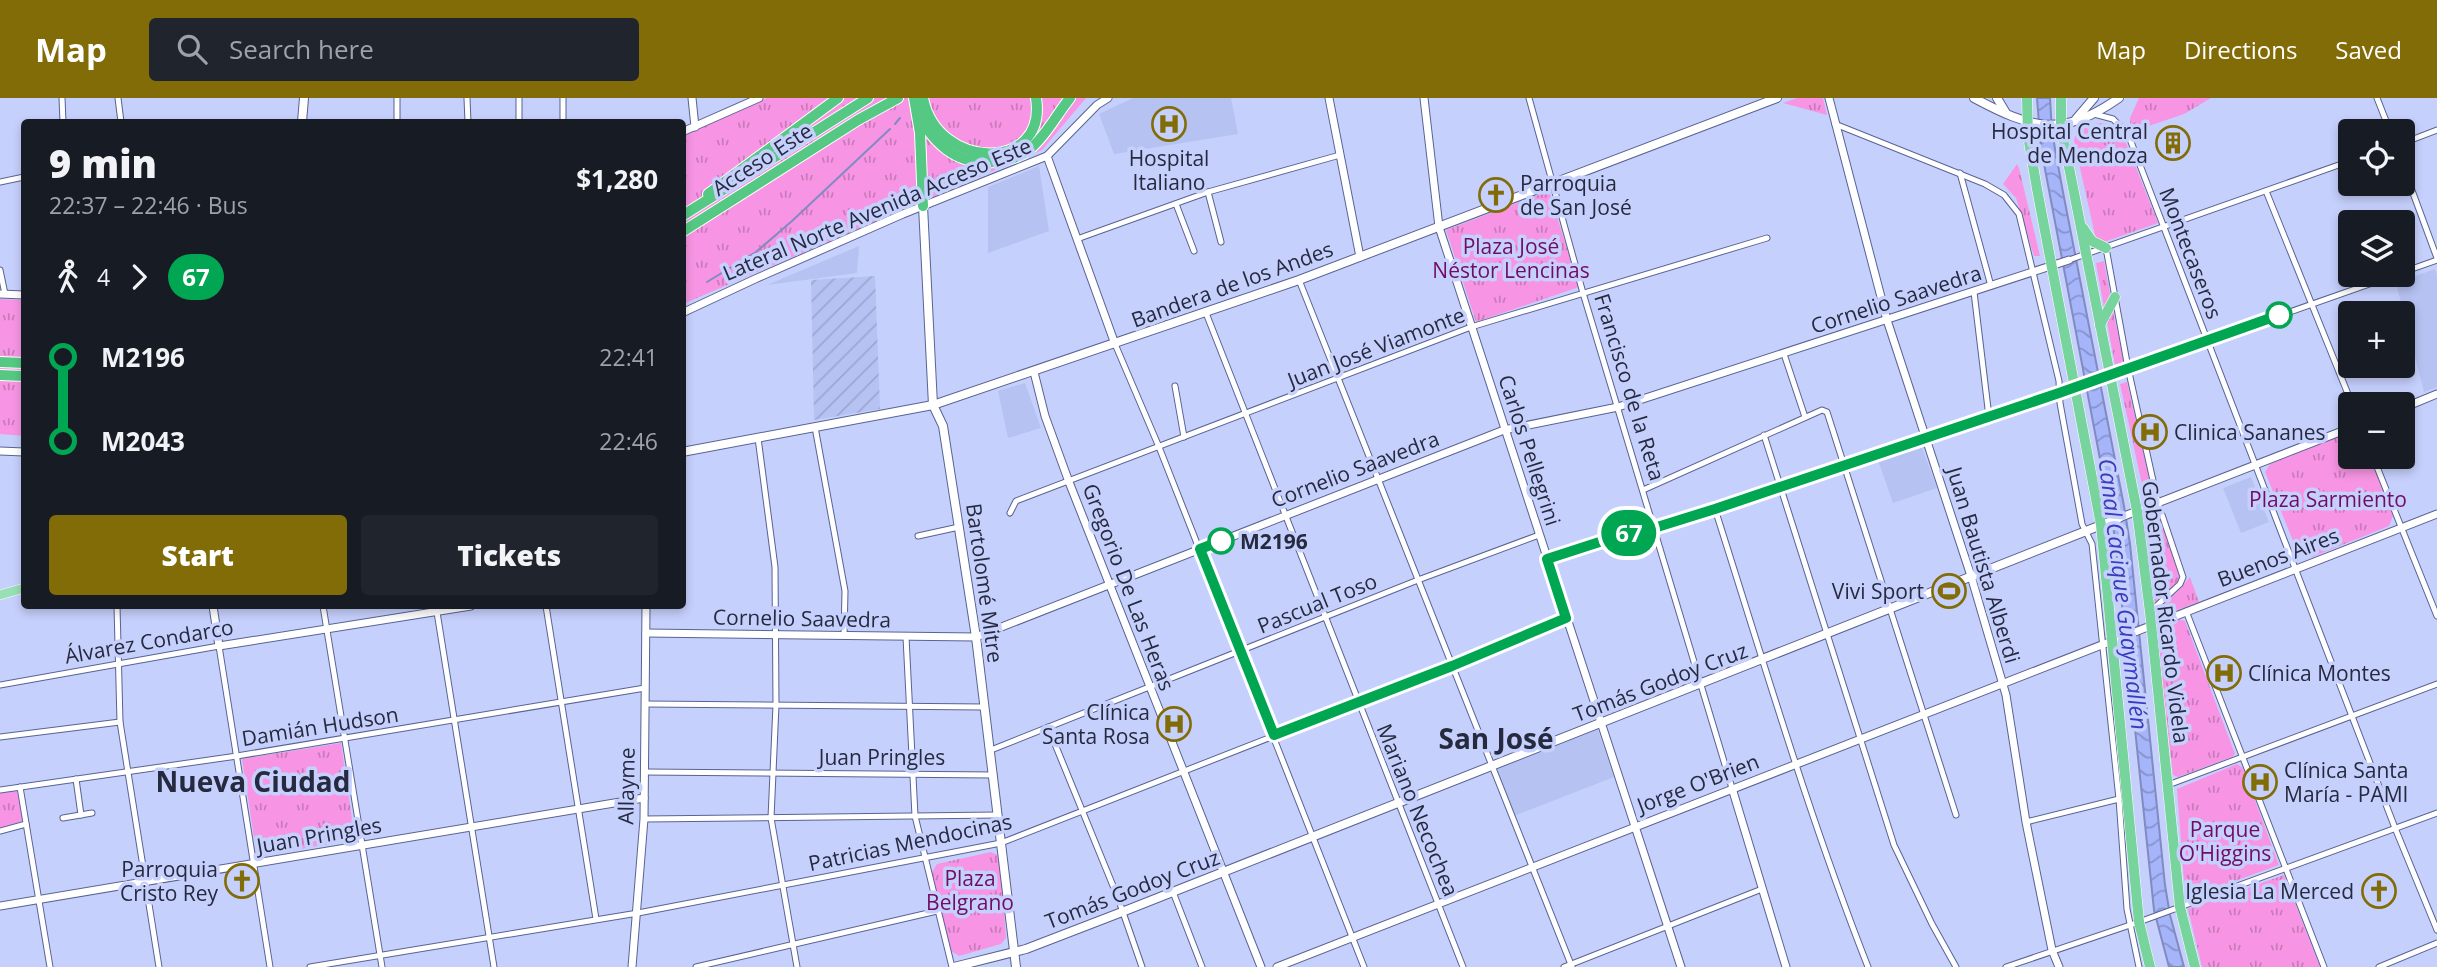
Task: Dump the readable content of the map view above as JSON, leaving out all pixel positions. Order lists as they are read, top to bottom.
{
  "streets": {
    "highway": ["Acceso Este", "Gobernador Ricardo Videla"],
    "main road": ["Bandera de los Andes", "Bartolomé Mitre", "Tomás Godoy Cruz"],
    "street": [
      "Lateral Norte Avenida Acceso Este",
      "Montecaseros",
      "Cornelio Saavedra",
      "Juan José Viamonte",
      "Francisco de la Reta",
      "Carlos Pellegrini",
      "Buenos Aires",
      "Juan Bautista Alberdi",
      "Gregorio De Las Heras",
      "Pascual Toso",
      "Álvarez Condarco",
      "Damián Hudson",
      "Juan Pringles",
      "Jorge O'Brien",
      "Allayme",
      "Mariano Necochea",
      "Patricias Mendocinas"
    ]
  },
  "crossings": [
    ["Lateral Norte Avenida Acceso Este", "Bartolomé Mitre"],
    ["Montecaseros", "Buenos Aires"],
    ["Bandera de los Andes", "Francisco de la Reta"],
    ["Bandera de los Andes", "Carlos Pellegrini"],
    ["Bandera de los Andes", "Bartolomé Mitre"],
    ["Bandera de los Andes", "Gregorio De Las Heras"],
    ["Bandera de los Andes", "Mariano Necochea"],
    ["Cornelio Saavedra", "Francisco de la Reta"],
    ["Cornelio Saavedra", "Carlos Pellegrini"],
    ["Cornelio Saavedra", "Juan Bautista Alberdi"],
    ["Cornelio Saavedra", "Bartolomé Mitre"],
    ["Cornelio Saavedra", "Gregorio De Las Heras"],
    ["Cornelio Saavedra", "Gobernador Ricardo Videla"],
    ["Cornelio Saavedra", "Allayme"],
    ["Cornelio Saavedra", "Mariano Necochea"],
    ["Juan José Viamonte", "Francisco de la Reta"],
    ["Juan José Viamonte", "Carlos Pellegrini"],
    ["Juan José Viamonte", "Gregorio De Las Heras"],
    ["Juan José Viamonte", "Mariano Necochea"],
    ["Francisco de la Reta", "Tomás Godoy Cruz"],
    ["Francisco de la Reta", "Jorge O'Brien"],
    ["Carlos Pellegrini", "Pascual Toso"],
    ["Carlos Pellegrini", "Tomás Godoy Cruz"],
    ["Carlos Pellegrini", "Jorge O'Brien"],
    ["Carlos Pellegrini", "Patricias Mendocinas"],
    ["Buenos Aires", "Gobernador Ricardo Videla"],
    ["Buenos Aires", "Jorge O'Brien"],
    ["Juan Bautista Alberdi", "Tomás Godoy Cruz"],
    ["Juan Bautista Alberdi", "Jorge O'Brien"],
    ["Bartolomé Mitre", "Pascual Toso"],
    ["Bartolomé Mitre", "Tomás Godoy Cruz"],
    ["Bartolomé Mitre", "Juan Pringles"],
    ["Bartolomé Mitre", "Patricias Mendocinas"],
    ["Gregorio De Las Heras", "Pascual Toso"],
    ["Gregorio De Las Heras", "Tomás Godoy Cruz"],
    ["Gregorio De Las Heras", "Patricias Mendocinas"],
    ["Pascual Toso", "Mariano Necochea"],
    ["Gobernador Ricardo Videla", "Tomás Godoy Cruz"],
    ["Gobernador Ricardo Videla", "Jorge O'Brien"],
    ["Tomás Godoy Cruz", "Mariano Necochea"],
    ["Damián Hudson", "Allayme"],
    ["Juan Pringles", "Allayme"],
    ["Jorge O'Brien", "Mariano Necochea"],
    ["Allayme", "Patricias Mendocinas"],
    ["Mariano Necochea", "Patricias Mendocinas"]
  ],
  "districts": ["San José", "Nueva Ciudad"],
  "water": ["Canal Cacique Guaymallén"],
  "parks": [
    "Plaza José Néstor Lencinas",
    "Plaza Sarmiento",
    "Parque O'Higgins",
    "Plaza Belgrano"
  ],
  "places": {
    "hospital": [
      "Hospital Italiano",
      "Clinica Sananes",
      "Clínica Montes",
      "Clínica Santa Rosa",
      "Clínica Santa María - PAMI"
    ],
    "building": ["Hospital Central de Mendoza"],
    "church": ["Parroquia de San José", "Parroquia Cristo Rey", "Iglesia La Merced"],
    "other": ["M2196"],
    "sports": ["Vivi Sport"]
  },
  "lines": ["bus line 67"],
  "page": {
    "header": "Map",
    "search": "Search here",
    "nav": ["Map", "Directions", "Saved"],
    "on_map": "67",
    "map_buttons": ["+", "−"],
    "heading": ["9 min", "22:37 – 22:46 · Bus", "$1,280"],
    "legs": ["4", "67"],
    "list": [
      {
        "name": "M2196",
        "value": "22:41"
      },
      {
        "name": "M2043",
        "value": "22:46"
      }
    ],
    "buttons": ["Start", "Tickets"]
  }
}
